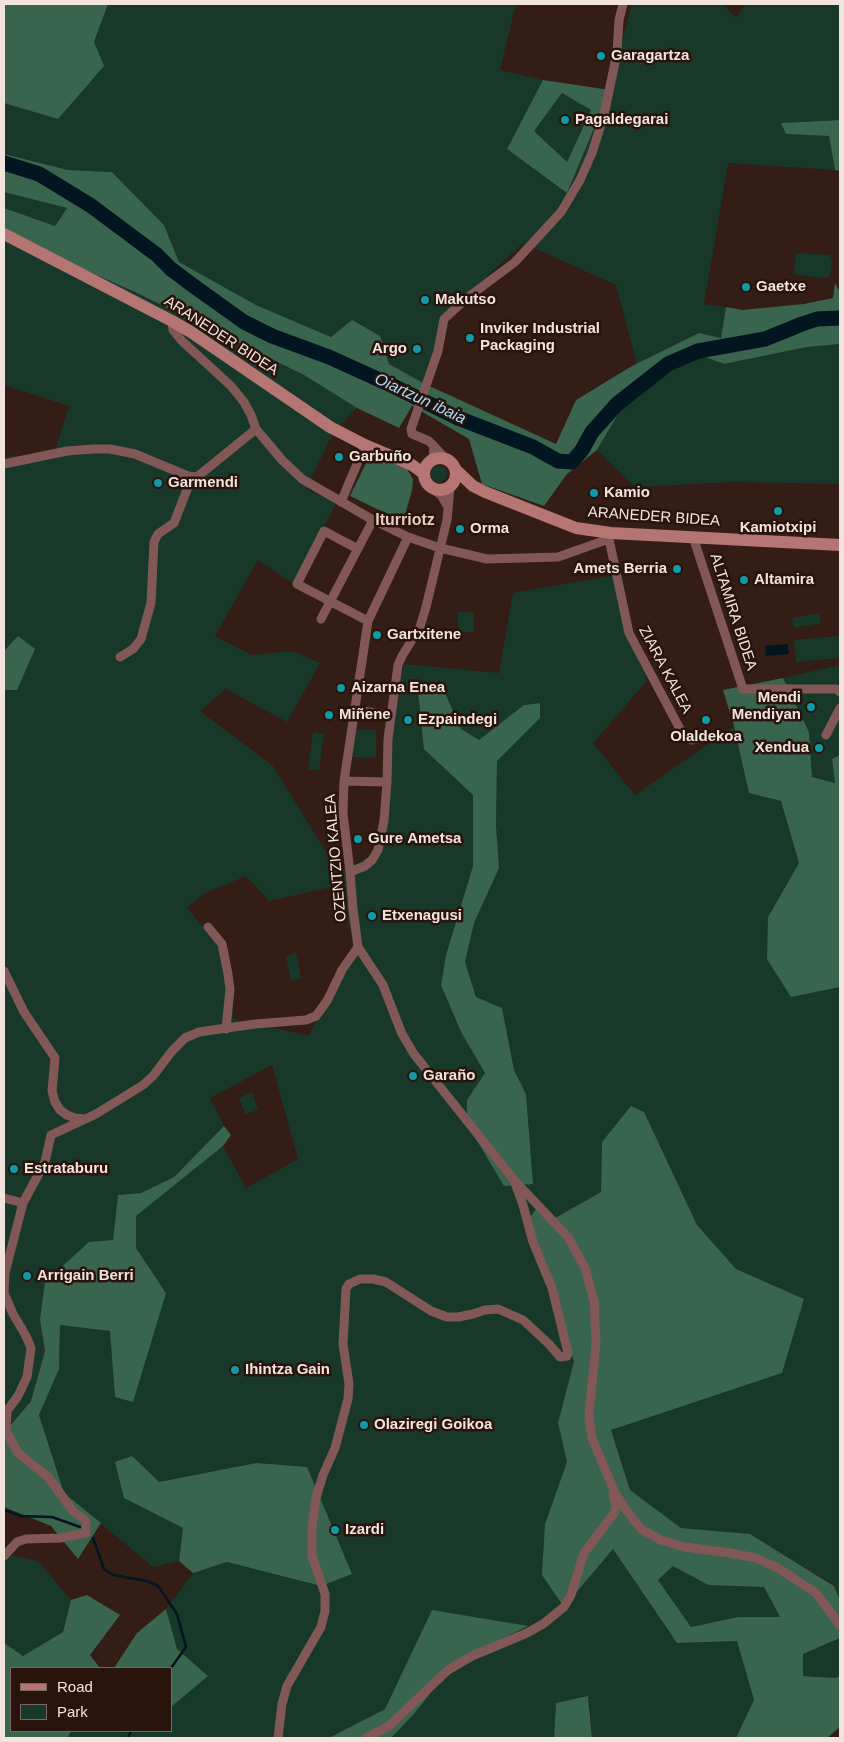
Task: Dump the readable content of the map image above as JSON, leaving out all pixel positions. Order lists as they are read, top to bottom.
{
  "streets": {
    "street": [
      "ARANEDER BIDEA",
      "ALTAMIRA BIDEA",
      "ZIARA KALEA",
      "OZENTZIO KALEA"
    ]
  },
  "crossings": [
    ["ARANEDER BIDEA", "ALTAMIRA BIDEA"],
    ["ARANEDER BIDEA", "ZIARA KALEA"]
  ],
  "districts": ["Iturriotz"],
  "water": ["Oiartzun ibaia"],
  "places": [
    "Garagartza",
    "Pagaldegarai",
    "Gaetxe",
    "Makutso",
    "Inviker Industrial Packaging",
    "Argo",
    "Garbuño",
    "Garmendi",
    "Kamio",
    "Kamiotxipi",
    "Orma",
    "Amets Berria",
    "Altamira",
    "Gartxitene",
    "Aizarna Enea",
    "Mendi Mendiyan",
    "Miñene",
    "Ezpaindegi",
    "Olaldekoa",
    "Xendua",
    "Gure Ametsa",
    "Etxenagusi",
    "Garaño",
    "Estrataburu",
    "Arrigain Berri",
    "Ihintza Gain",
    "Olaziregi Goikoa",
    "Izardi"
  ],
  "legend": ["Road", "Park"]
}
